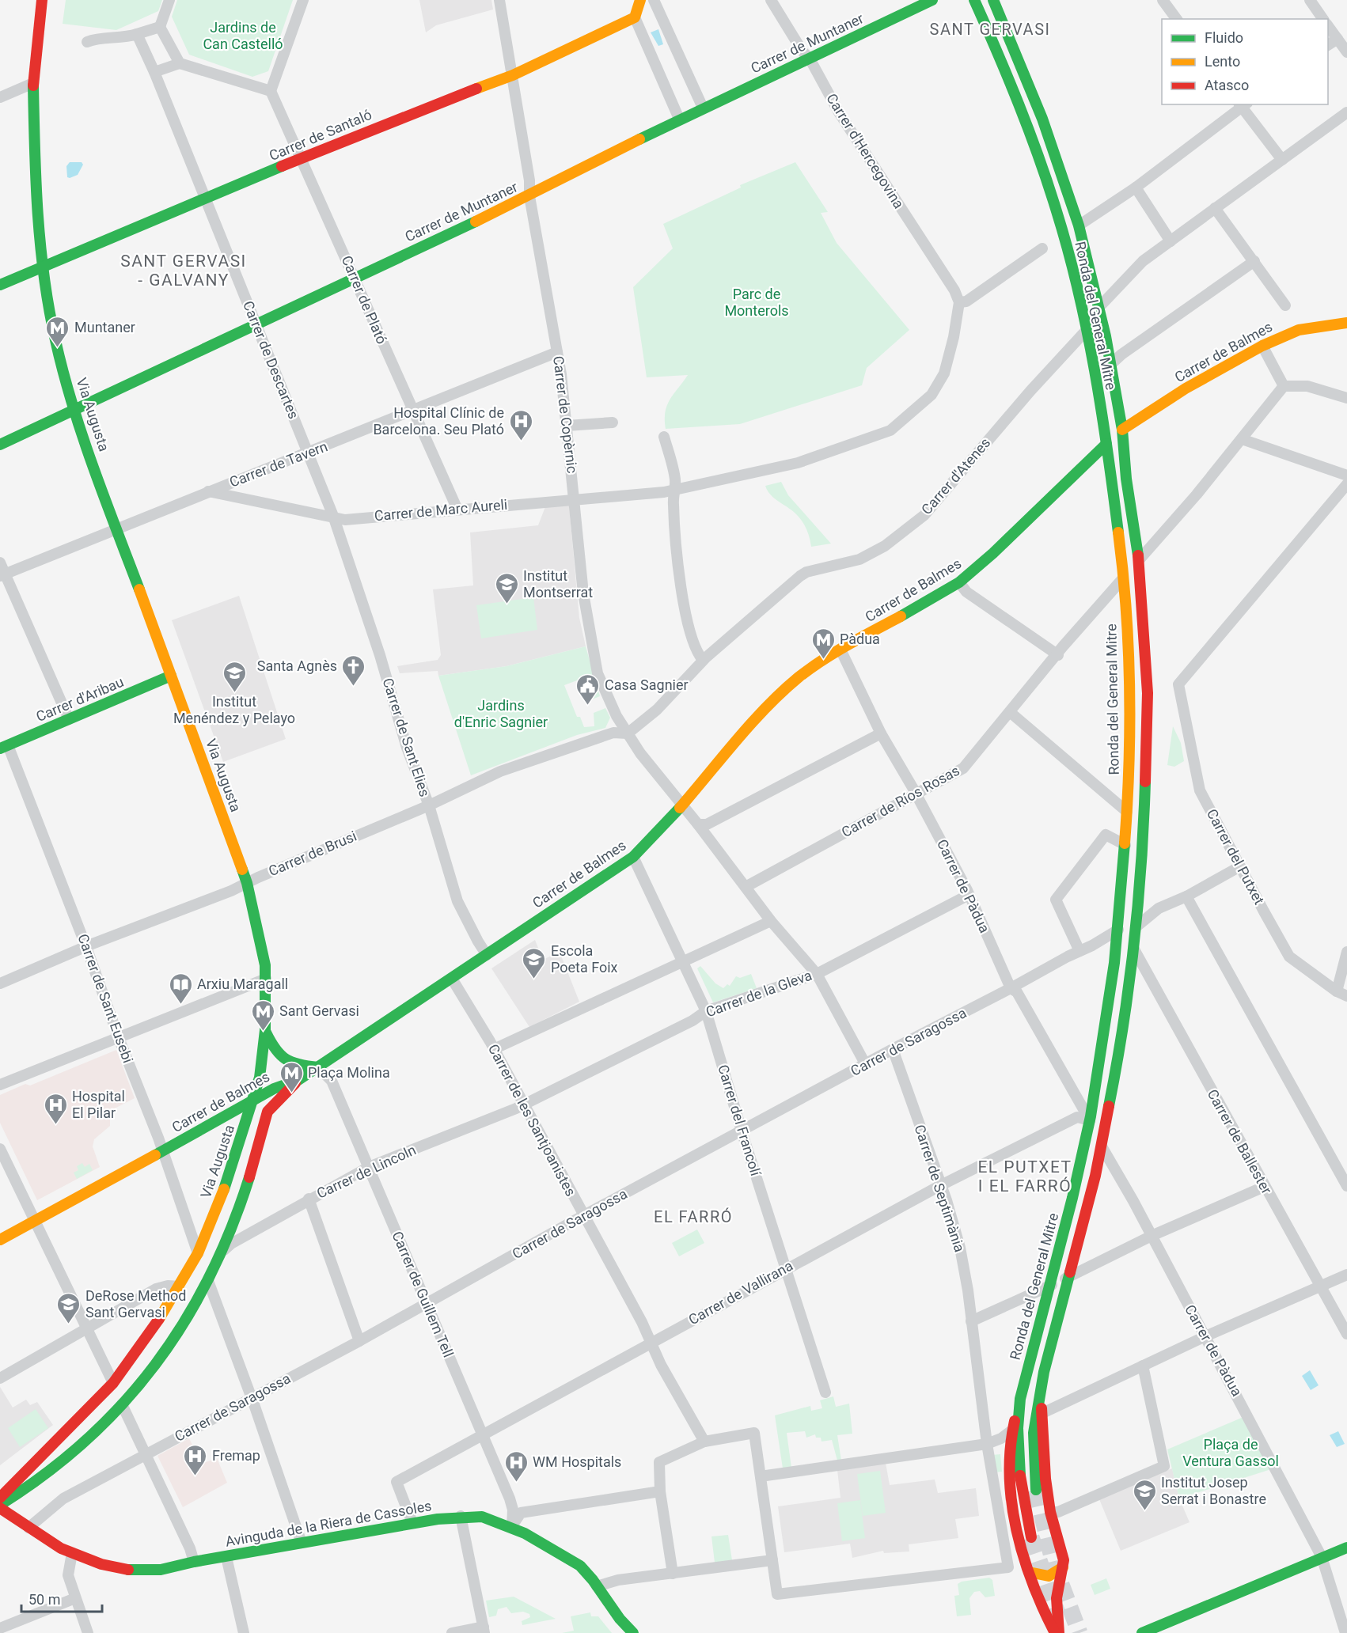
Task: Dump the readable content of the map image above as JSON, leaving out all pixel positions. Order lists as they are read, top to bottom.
{
  "streets": {
    "main road": [
      "Carrer de Muntaner",
      "Carrer de Santaló",
      "Ronda del General Mitre",
      "Carrer de Balmes",
      "Via Augusta",
      "Carrer d'Aribau",
      "Avinguda de la Riera de Cassoles"
    ],
    "street": [
      "Carrer d'Hercegovina",
      "Carrer de Plató",
      "Carrer de Descartes",
      "Carrer de Copèrnic",
      "Carrer de Tavern",
      "Carrer d'Atenes",
      "Carrer de Marc Aureli",
      "Carrer de Sant Elies",
      "Carrer de Ríos Rosas",
      "Carrer de Brusi",
      "Carrer del Putxet",
      "Carrer de Pàdua",
      "Carrer de la Gleva",
      "Carrer de Sant Eusebi",
      "Carrer de Saragossa",
      "Carrer de les Santjoanistes",
      "Carrer del Francolí",
      "Carrer de Ballester",
      "Carrer de Lincoln",
      "Carrer de Septimània",
      "Carrer de Vallirana",
      "Carrer de Guillem Tell"
    ]
  },
  "crossings": [
    ["Carrer de Muntaner", "Carrer d'Hercegovina"],
    ["Carrer de Muntaner", "Carrer de Plató"],
    ["Carrer de Muntaner", "Carrer de Descartes"],
    ["Carrer de Muntaner", "Via Augusta"],
    ["Carrer de Muntaner", "Carrer de Copèrnic"],
    ["Carrer de Santaló", "Carrer de Plató"],
    ["Carrer de Santaló", "Carrer de Descartes"],
    ["Carrer de Santaló", "Via Augusta"],
    ["Carrer de Santaló", "Carrer de Copèrnic"],
    ["Carrer d'Hercegovina", "Carrer de Marc Aureli"],
    ["Carrer de Plató", "Carrer de Tavern"],
    ["Carrer de Plató", "Carrer de Marc Aureli"],
    ["Ronda del General Mitre", "Carrer de Balmes"],
    ["Ronda del General Mitre", "Carrer d'Atenes"],
    ["Ronda del General Mitre", "Carrer de Ríos Rosas"],
    ["Ronda del General Mitre", "Carrer de Pàdua"],
    ["Ronda del General Mitre", "Carrer de Saragossa"],
    ["Ronda del General Mitre", "Carrer de Ballester"],
    ["Ronda del General Mitre", "Carrer de Vallirana"],
    ["Carrer de Balmes", "Via Augusta"],
    ["Carrer de Balmes", "Carrer de Copèrnic"],
    ["Carrer de Balmes", "Carrer de Sant Elies"],
    ["Carrer de Balmes", "Carrer de Pàdua"],
    ["Carrer de Balmes", "Carrer de Sant Eusebi"],
    ["Carrer de Balmes", "Carrer de les Santjoanistes"],
    ["Carrer de Balmes", "Carrer del Francolí"],
    ["Carrer de Balmes", "Carrer de Guillem Tell"],
    ["Carrer de Descartes", "Carrer de Tavern"],
    ["Carrer de Descartes", "Carrer de Marc Aureli"],
    ["Carrer de Descartes", "Carrer de Sant Elies"],
    ["Via Augusta", "Carrer de Tavern"],
    ["Via Augusta", "Carrer d'Aribau"],
    ["Via Augusta", "Carrer de Brusi"],
    ["Via Augusta", "Carrer de Sant Eusebi"],
    ["Carrer de Copèrnic", "Carrer de Tavern"],
    ["Carrer de Copèrnic", "Carrer d'Atenes"],
    ["Carrer de Copèrnic", "Carrer de Marc Aureli"],
    ["Carrer de Copèrnic", "Carrer de Ríos Rosas"],
    ["Carrer de Copèrnic", "Carrer de Brusi"],
    ["Carrer de Copèrnic", "Carrer de la Gleva"],
    ["Carrer de Copèrnic", "Carrer de Saragossa"],
    ["Carrer de Tavern", "Carrer de Marc Aureli"],
    ["Carrer d'Atenes", "Carrer de Brusi"],
    ["Carrer de Marc Aureli", "Carrer de Sant Elies"],
    ["Carrer d'Aribau", "Carrer de Sant Eusebi"],
    ["Carrer de Sant Elies", "Carrer de Brusi"],
    ["Carrer de Ríos Rosas", "Carrer de Pàdua"],
    ["Carrer de Brusi", "Carrer de Sant Eusebi"],
    ["Carrer de Pàdua", "Carrer de la Gleva"],
    ["Carrer de Pàdua", "Carrer de Saragossa"],
    ["Carrer de Pàdua", "Carrer de Vallirana"],
    ["Carrer de la Gleva", "Carrer de les Santjoanistes"],
    ["Carrer de la Gleva", "Carrer del Francolí"],
    ["Carrer de la Gleva", "Carrer de Lincoln"],
    ["Carrer de Saragossa", "Carrer de les Santjoanistes"],
    ["Carrer de Saragossa", "Carrer del Francolí"],
    ["Carrer de Saragossa", "Carrer de Septimània"],
    ["Carrer de Saragossa", "Carrer de Guillem Tell"],
    ["Carrer de Saragossa", "Avinguda de la Riera de Cassoles"],
    ["Carrer de les Santjoanistes", "Carrer de Lincoln"],
    ["Carrer de les Santjoanistes", "Carrer de Vallirana"],
    ["Carrer del Francolí", "Carrer de Vallirana"],
    ["Carrer de Lincoln", "Carrer de Guillem Tell"],
    ["Carrer de Septimània", "Carrer de Vallirana"],
    ["Carrer de Vallirana", "Carrer de Guillem Tell"],
    ["Carrer de Vallirana", "Avinguda de la Riera de Cassoles"],
    ["Carrer de Guillem Tell", "Avinguda de la Riera de Cassoles"]
  ],
  "districts": [
    "SANT GERVASI",
    "SANT GERVASI - GALVANY",
    "EL PUTXET I EL FARRÓ",
    "EL FARRÓ"
  ],
  "parks": [
    "Jardins de Can Castelló",
    "Parc de Monterols",
    "Jardins d'Enric Sagnier",
    "Plaça de Ventura Gassol"
  ],
  "places": {
    "metro station": [
      "Muntaner",
      "Pàdua",
      "Sant Gervasi",
      "Plaça Molina"
    ],
    "hospital": [
      "Hospital Clínic de Barcelona. Seu Plató",
      "Hospital El Pilar",
      "Fremap",
      "WM Hospitals"
    ],
    "school or university": [
      "Institut Montserrat",
      "Institut Menéndez y Pelayo",
      "Escola Poeta Foix",
      "DeRose Method Sant Gervasi",
      "Institut Josep Serrat i Bonastre"
    ],
    "church": ["Santa Agnès"],
    "public building": ["Casa Sagnier"],
    "library": ["Arxiu Maragall"]
  },
  "legend": ["Fluido", "Lento", "Atasco"],
  "scale_bar": "50 m"
}
